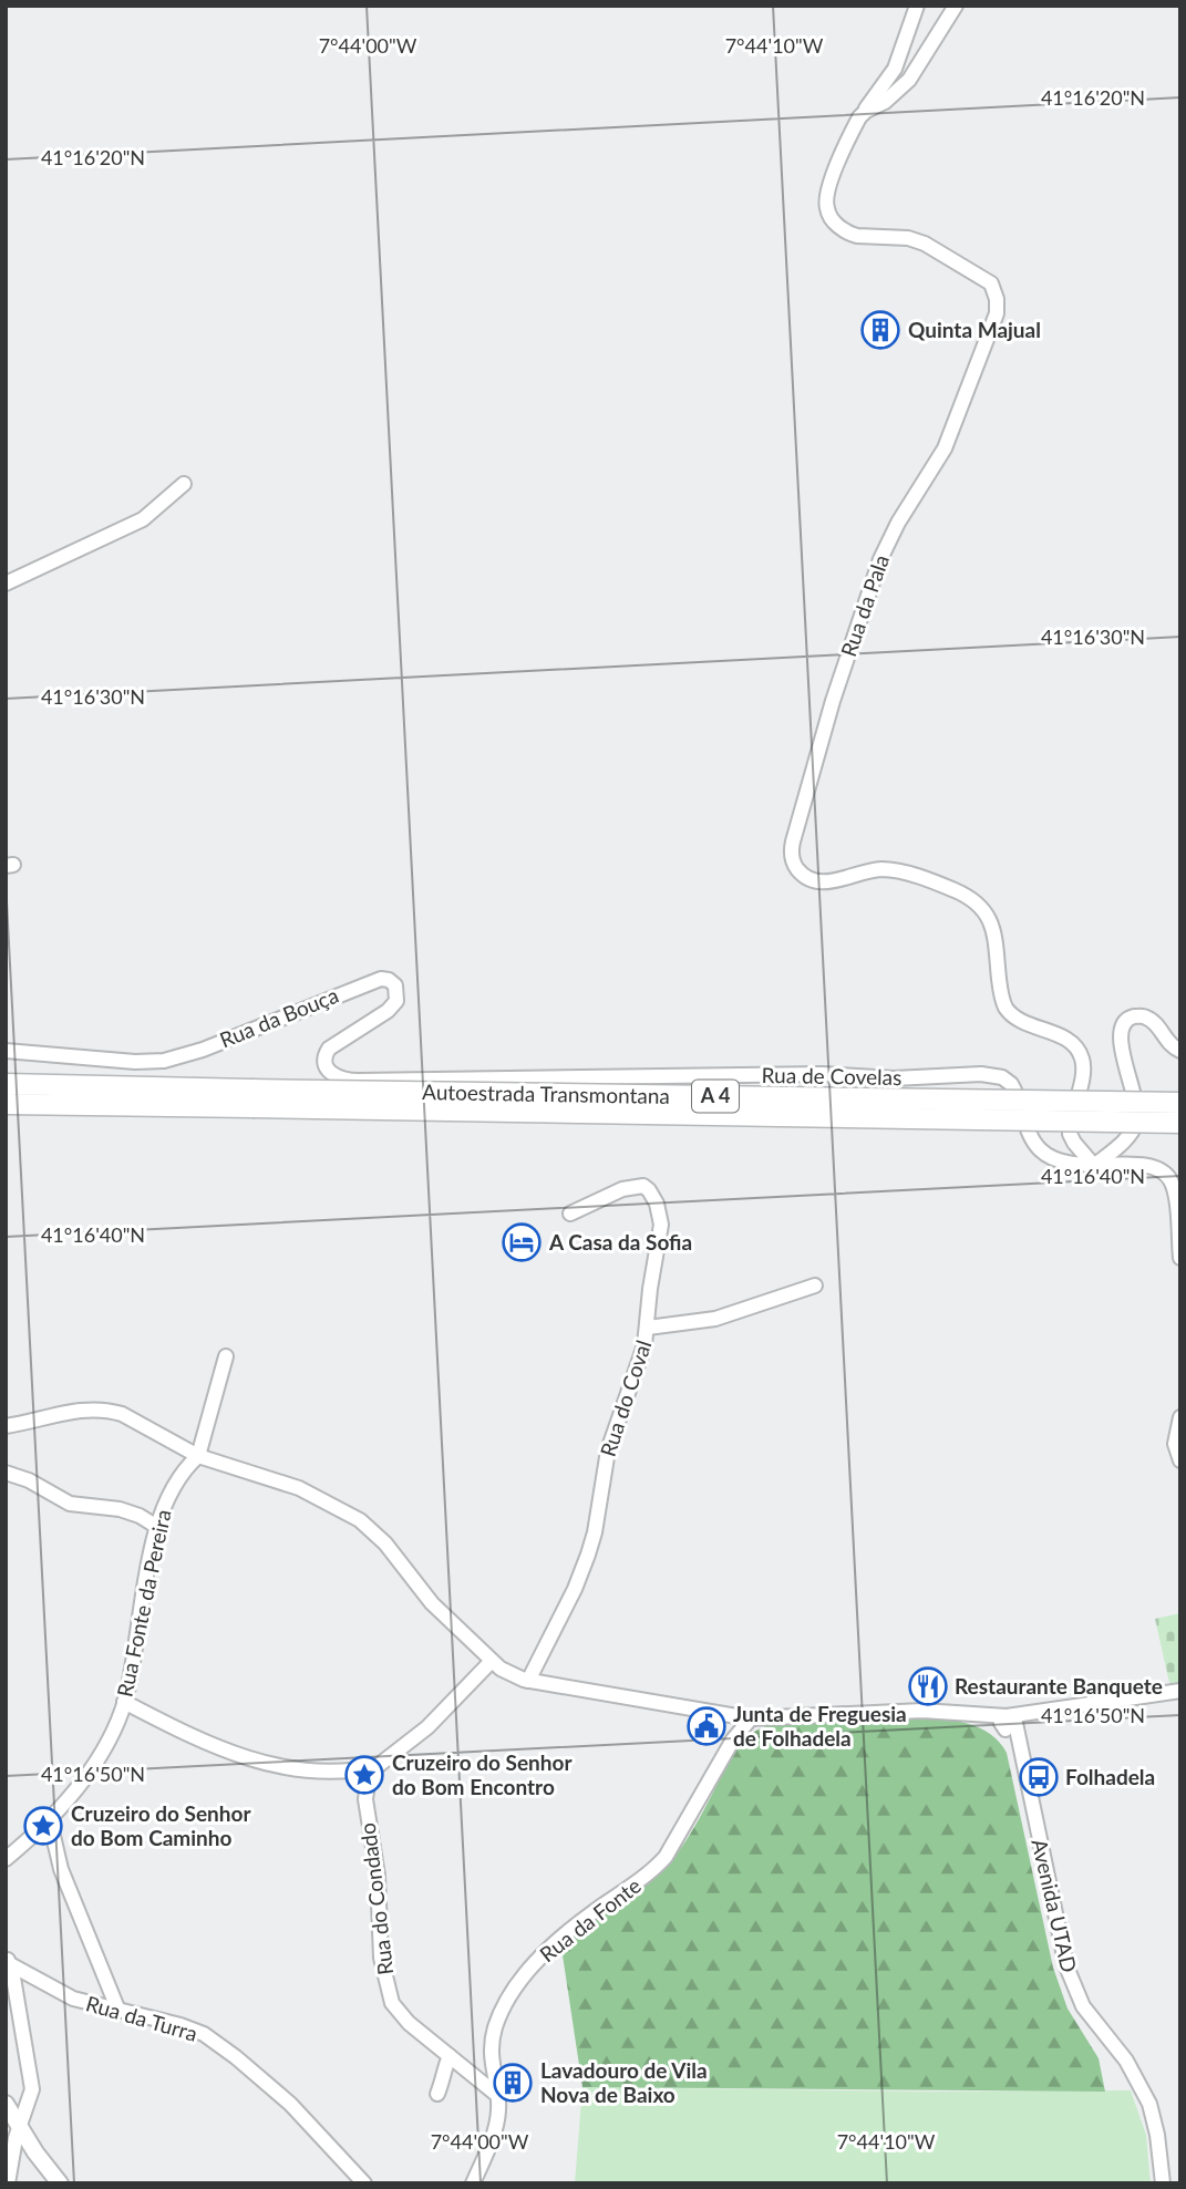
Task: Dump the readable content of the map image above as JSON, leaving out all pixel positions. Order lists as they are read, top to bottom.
{
  "streets": {
    "highway": ["Autoestrada Transmontana", "A 4"],
    "street": [
      "Rua da Pala",
      "Rua da Bouça",
      "Rua de Covelas",
      "Rua do Coval",
      "Rua Fonte da Pereira",
      "Rua do Condado",
      "Avenida UTAD",
      "Rua da Fonte",
      "Rua da Turra"
    ]
  },
  "crossings": [
    ["Rua da Pala", "Rua de Covelas"],
    ["Rua da Bouça", "Rua de Covelas"],
    ["Rua do Condado", "Rua da Fonte"]
  ],
  "places": {
    "building": ["Quinta Majual", "Lavadouro de Vila Nova de Baixo"],
    "hotel": ["A Casa da Sofia"],
    "restaurant": ["Restaurante Banquete"],
    "public building": ["Junta de Freguesia de Folhadela"],
    "place": ["Cruzeiro do Senhor do Bom Encontro", "Cruzeiro do Senhor do Bom Caminho"],
    "bus stop": ["Folhadela"]
  },
  "coordinates": [
    "7°44'00\"W",
    "7°44'10\"W",
    "41°16'20\"N",
    "41°16'30\"N",
    "41°16'40\"N",
    "41°16'50\"N"
  ]
}
